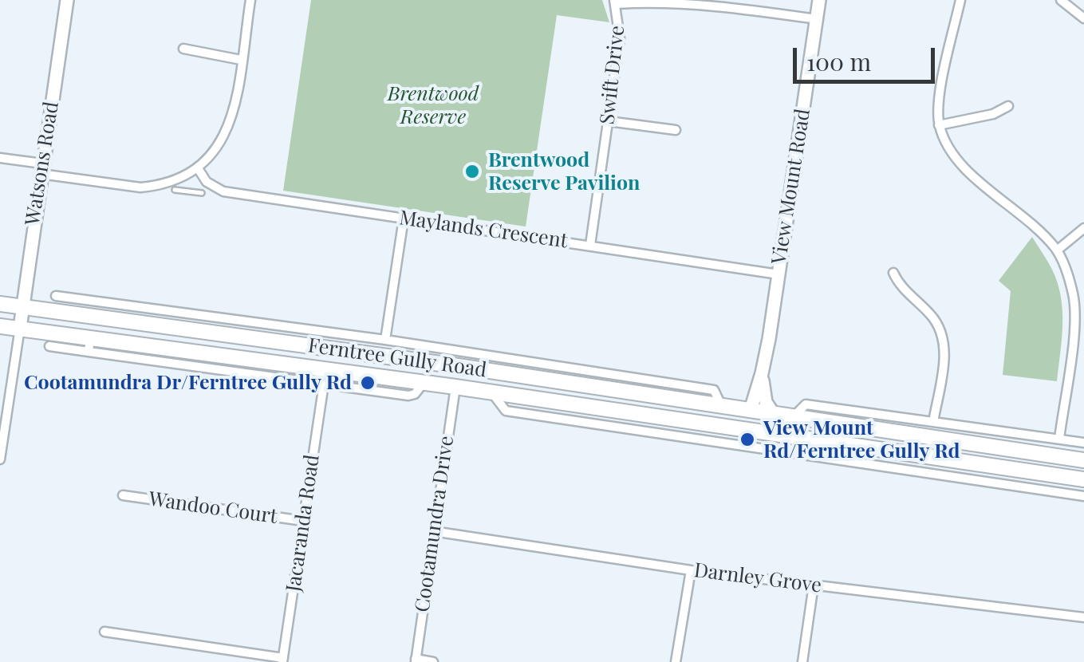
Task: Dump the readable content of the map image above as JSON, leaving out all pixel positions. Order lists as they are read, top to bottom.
{
  "streets": {
    "main road": ["Ferntree Gully Road"],
    "street": [
      "Swift Drive",
      "Watsons Road",
      "View Mount Road",
      "Maylands Crescent",
      "Wandoo Court",
      "Jacaranda Road",
      "Cootamundra Drive",
      "Darnley Grove"
    ]
  },
  "crossings": [
    ["Swift Drive", "Maylands Crescent"],
    ["Watsons Road", "Ferntree Gully Road"],
    ["View Mount Road", "Maylands Crescent"],
    ["View Mount Road", "Ferntree Gully Road"],
    ["Ferntree Gully Road", "Cootamundra Drive"],
    ["Wandoo Court", "Jacaranda Road"],
    ["Cootamundra Drive", "Darnley Grove"]
  ],
  "parks": ["Brentwood Reserve"],
  "places": ["Brentwood Reserve Pavilion", "Cootamundra Dr/Ferntree Gully Rd", "View Mount Rd/Ferntree Gully Rd"],
  "scale_bar": "100 m"
}
